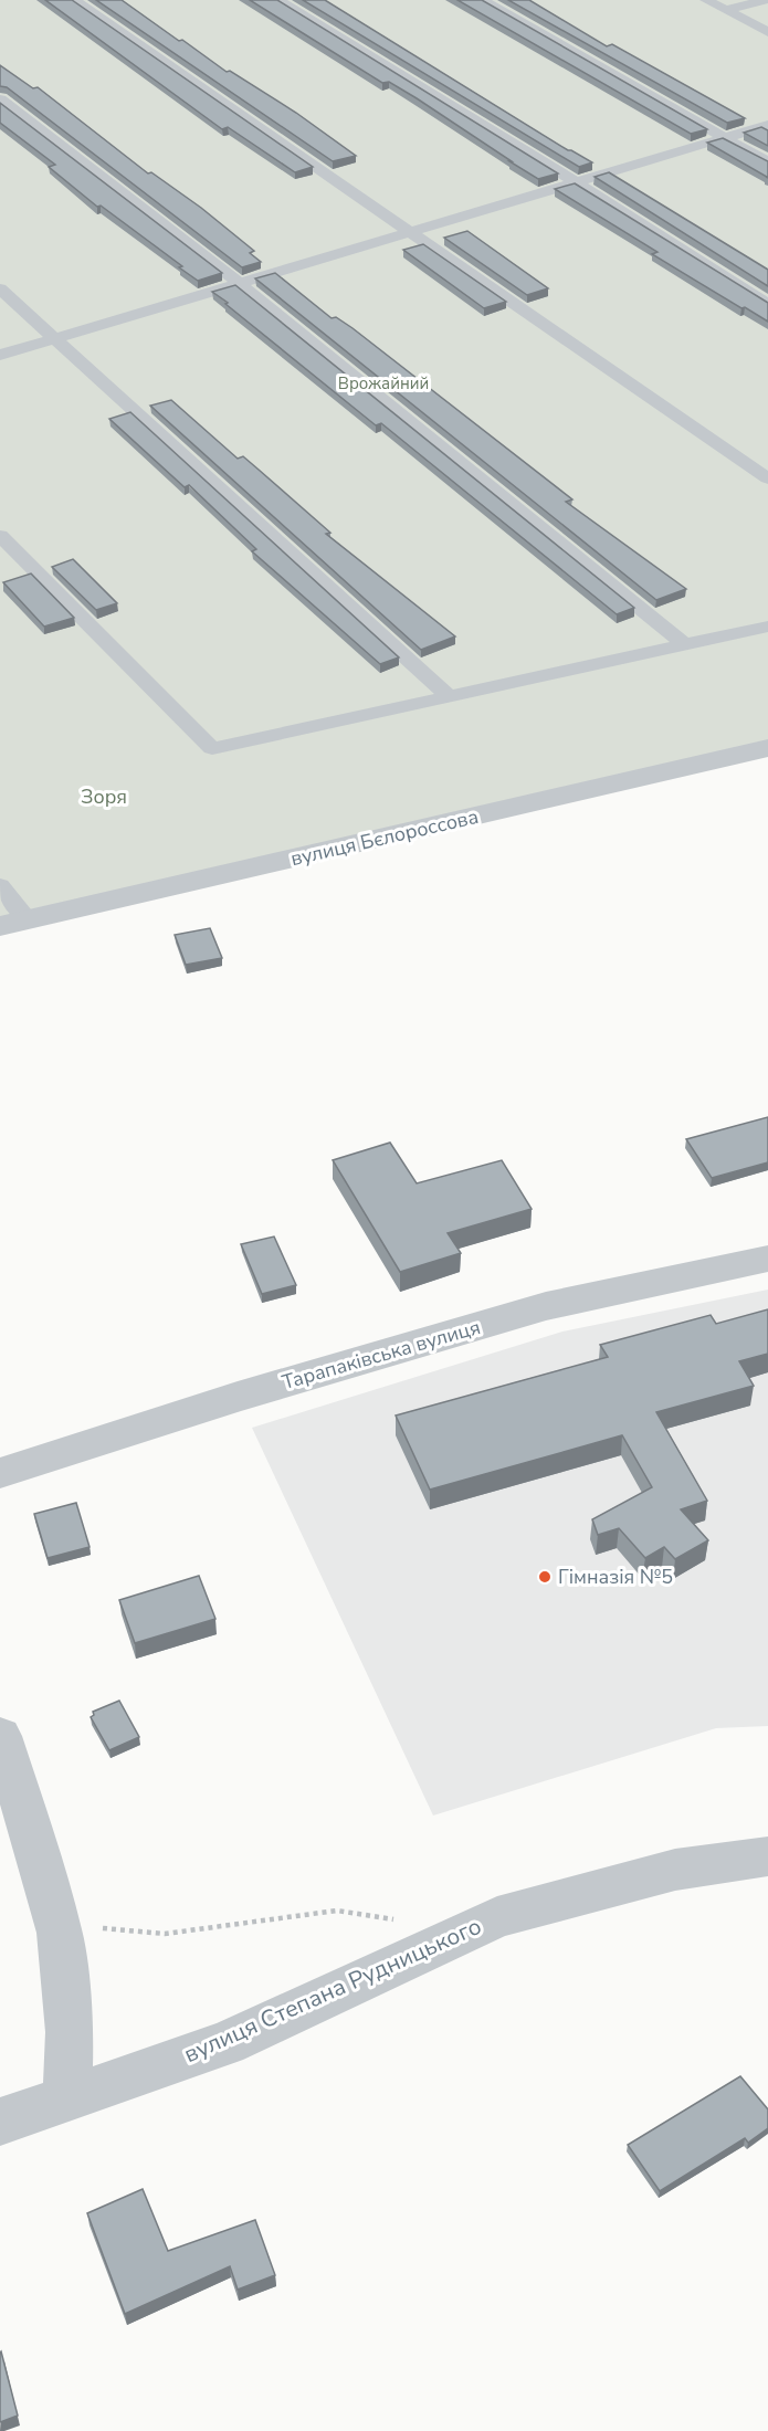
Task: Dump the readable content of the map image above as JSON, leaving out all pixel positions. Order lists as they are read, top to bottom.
{
  "streets": {
    "street": ["вулиця Бєлороссова", "Тарапаківська вулиця", "вулиця Степана Рудницького"]
  },
  "parks": ["Врожайний", "Зоря"],
  "places": ["Гімназія №5"]
}
